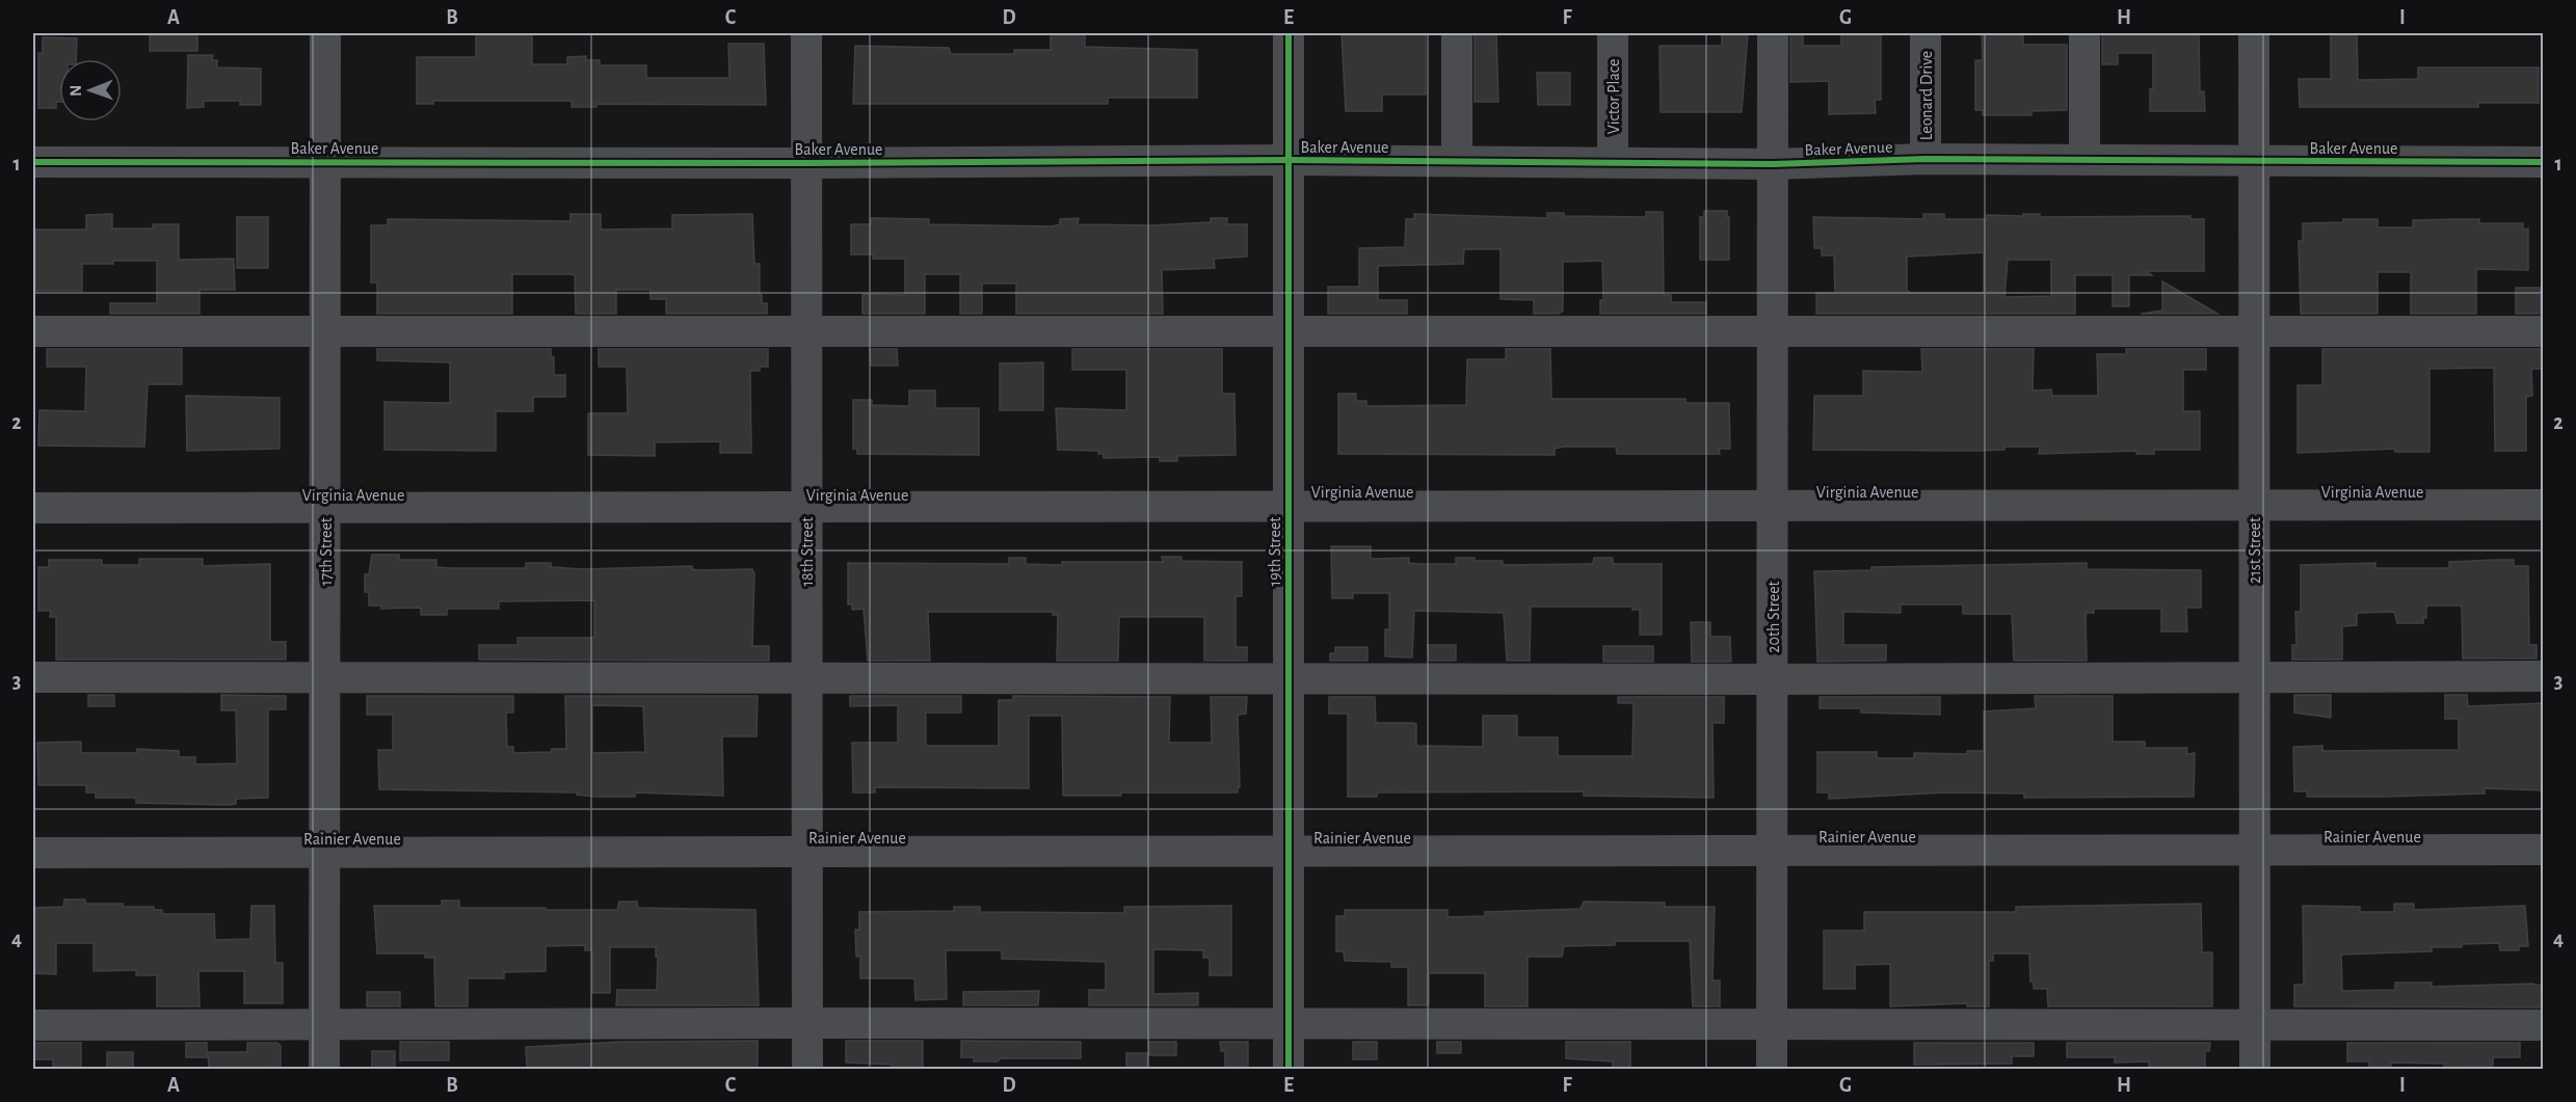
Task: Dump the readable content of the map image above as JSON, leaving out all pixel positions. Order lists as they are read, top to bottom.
{
  "streets": {
    "street": [
      "Leonard Drive",
      "Victor Place",
      "Baker Avenue",
      "Virginia Avenue",
      "21st Street",
      "17th Street",
      "18th Street",
      "19th Street",
      "20th Street",
      "Rainier Avenue"
    ]
  },
  "crossings": [
    ["Leonard Drive", "Baker Avenue"],
    ["Victor Place", "Baker Avenue"],
    ["Baker Avenue", "21st Street"],
    ["Baker Avenue", "17th Street"],
    ["Baker Avenue", "18th Street"],
    ["Baker Avenue", "19th Street"],
    ["Baker Avenue", "20th Street"],
    ["Virginia Avenue", "21st Street"],
    ["Virginia Avenue", "17th Street"],
    ["Virginia Avenue", "18th Street"],
    ["Virginia Avenue", "19th Street"],
    ["Virginia Avenue", "20th Street"],
    ["21st Street", "Rainier Avenue"],
    ["17th Street", "Rainier Avenue"],
    ["18th Street", "Rainier Avenue"],
    ["19th Street", "Rainier Avenue"],
    ["20th Street", "Rainier Avenue"]
  ],
  "north": "left",
  "grid": {
    "columns": [
      "A",
      "B",
      "C",
      "D",
      "E",
      "F",
      "G",
      "H",
      "I"
    ],
    "rows": [
      "1",
      "2",
      "3",
      "4"
    ]
  }
}
